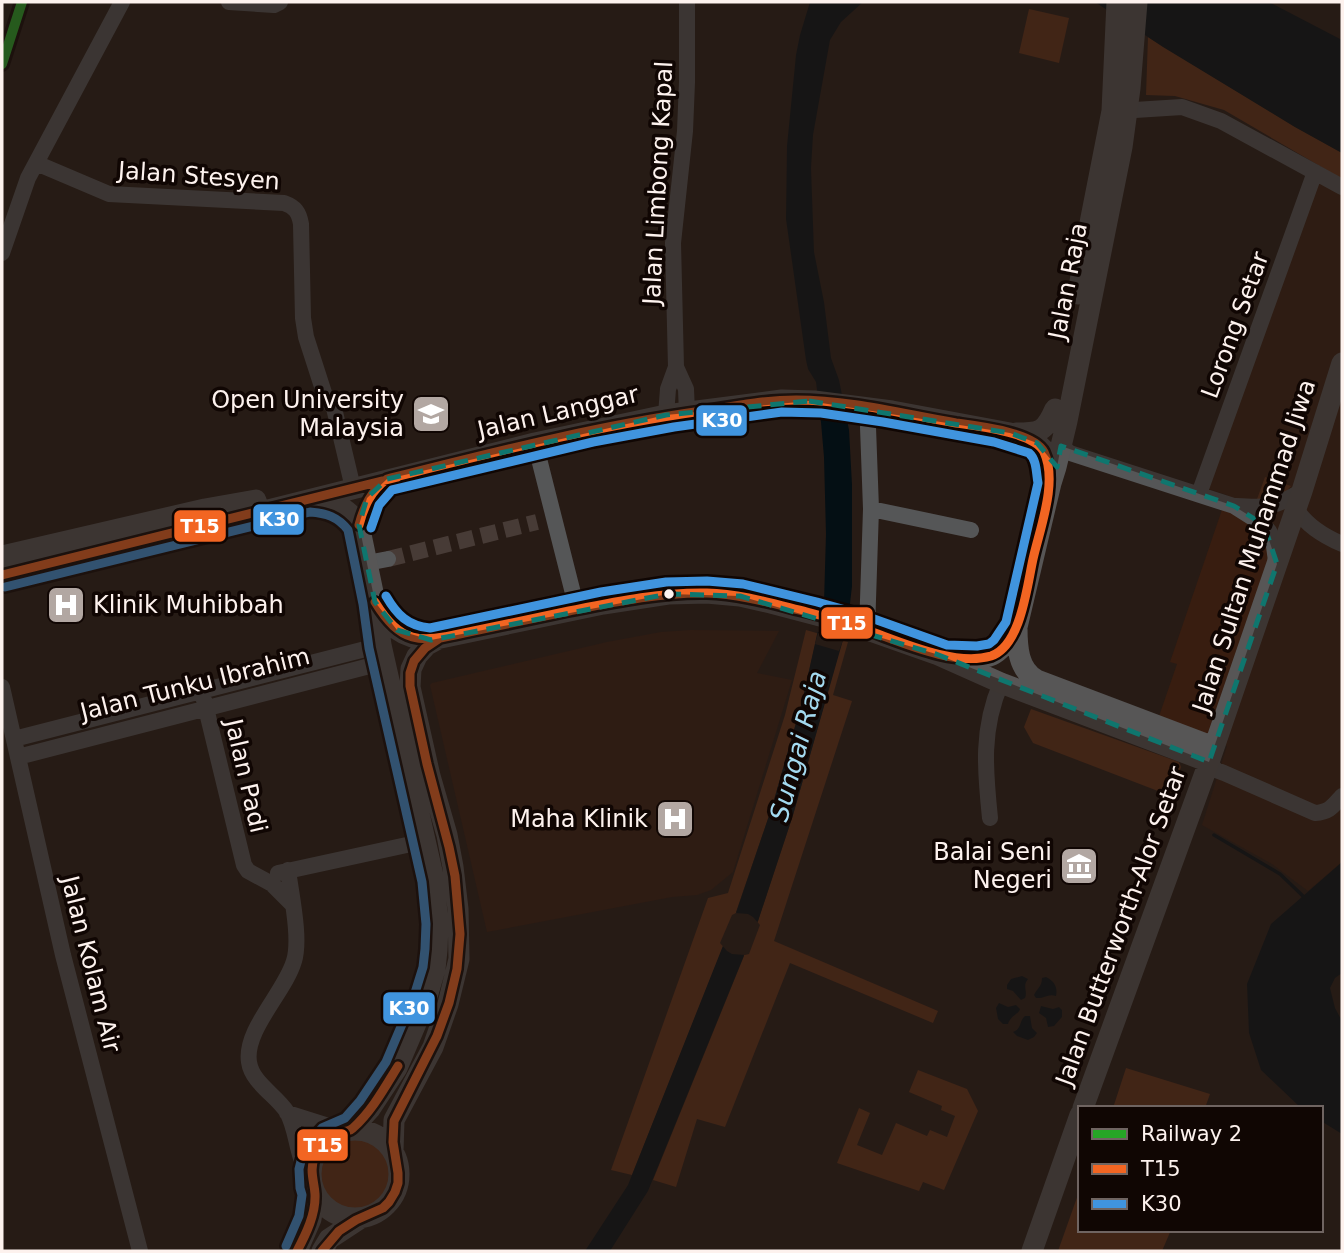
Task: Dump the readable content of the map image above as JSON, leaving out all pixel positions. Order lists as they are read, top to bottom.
{
  "streets": {
    "main road": [
      "Jalan Raja",
      "Jalan Langgar",
      "Jalan Sultan Muhammad Jiwa",
      "Jalan Butterworth-Alor Setar"
    ],
    "street": [
      "Jalan Stesyen",
      "Jalan Limbong Kapal",
      "Lorong Setar",
      "Jalan Tunku Ibrahim",
      "Jalan Padi",
      "Jalan Kolam Air"
    ]
  },
  "crossings": [
    ["Jalan Stesyen", "Jalan Langgar"],
    ["Jalan Limbong Kapal", "Jalan Langgar"],
    ["Jalan Raja", "Jalan Langgar"],
    ["Jalan Sultan Muhammad Jiwa", "Jalan Butterworth-Alor Setar"],
    ["Jalan Tunku Ibrahim", "Jalan Padi"],
    ["Jalan Tunku Ibrahim", "Jalan Kolam Air"]
  ],
  "water": ["Sungai Raja"],
  "places": {
    "school or university": ["Open University Malaysia"],
    "hospital": ["Klinik Muhibbah", "Maha Klinik"],
    "museum": ["Balai Seni Negeri"]
  },
  "lines": ["rail line 2", "transit line T15", "transit line K30"],
  "legend": ["Railway 2", "T15", "K30"]
}
